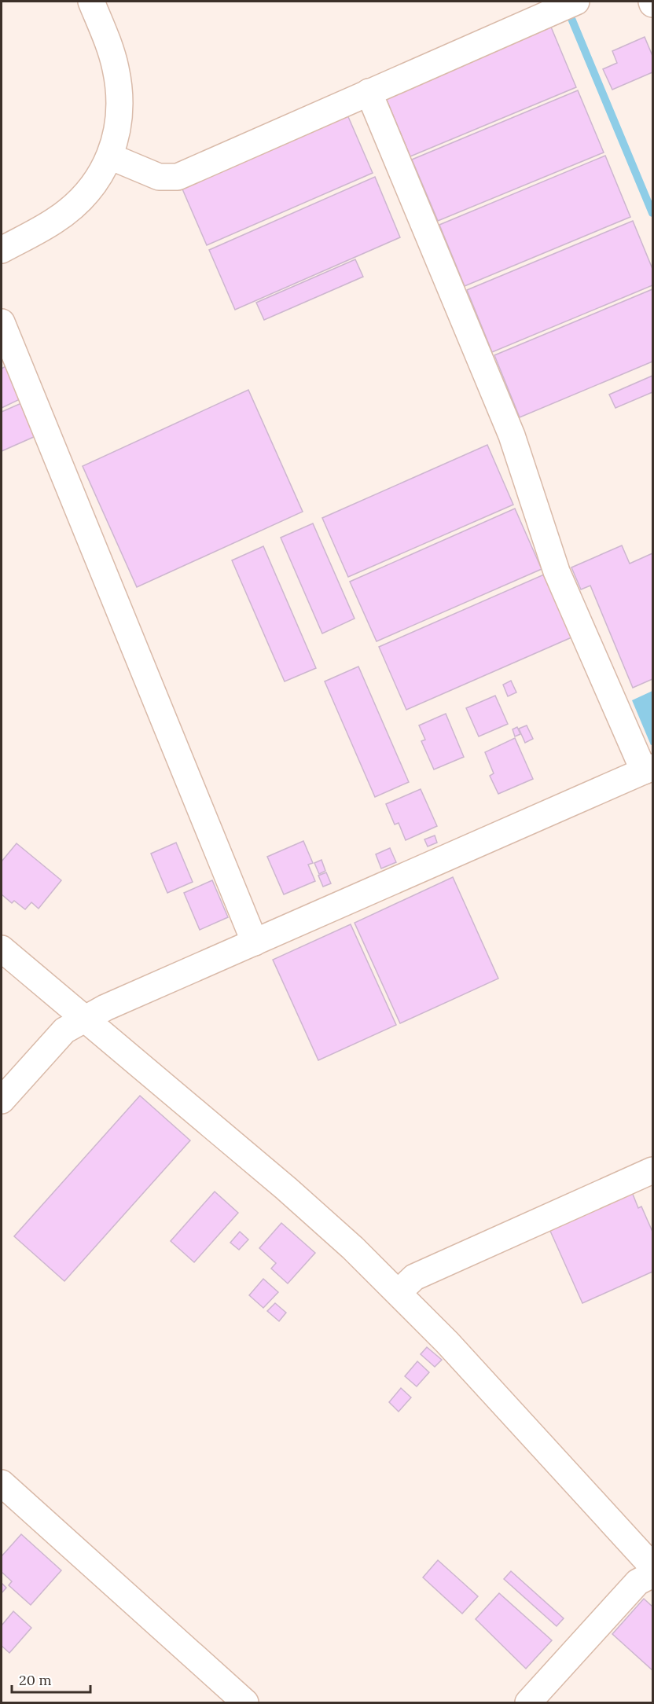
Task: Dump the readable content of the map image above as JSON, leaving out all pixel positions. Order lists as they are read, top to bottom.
{
  "scale_bar": "20 m"
}
